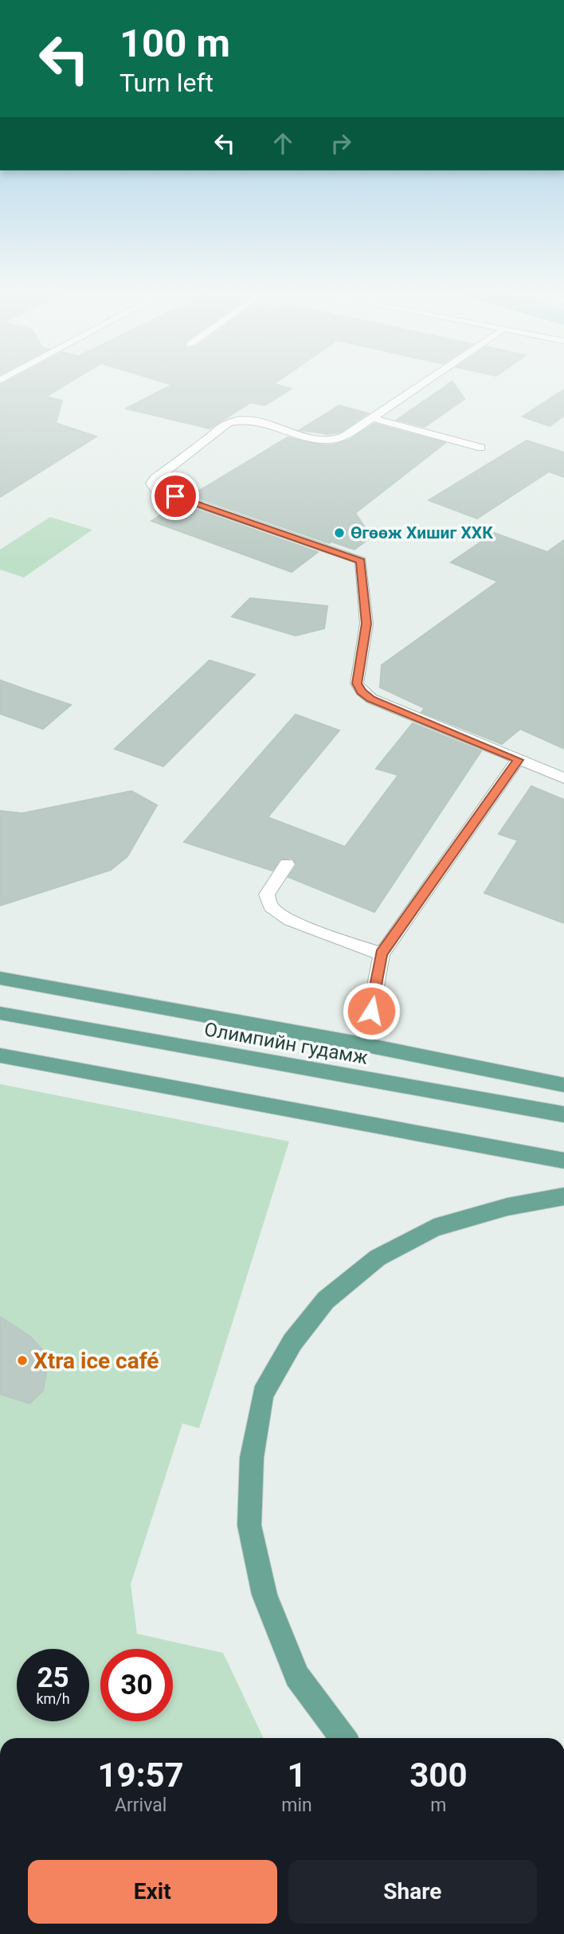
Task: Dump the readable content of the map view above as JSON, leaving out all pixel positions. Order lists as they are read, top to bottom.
{
  "streets": {
    "main road": ["Олимпийн гудамж"]
  },
  "places": ["Өгөөж Хишиг ХХК", "Xtra ice café"],
  "page": {
    "turn": ["100 m", "Turn left"],
    "speed": "25 km/h",
    "limit": "30",
    "eta": [
      "19:57",
      "Arrival",
      "1",
      "min",
      "300",
      "m"
    ],
    "buttons": ["Exit", "Share"]
  }
}
